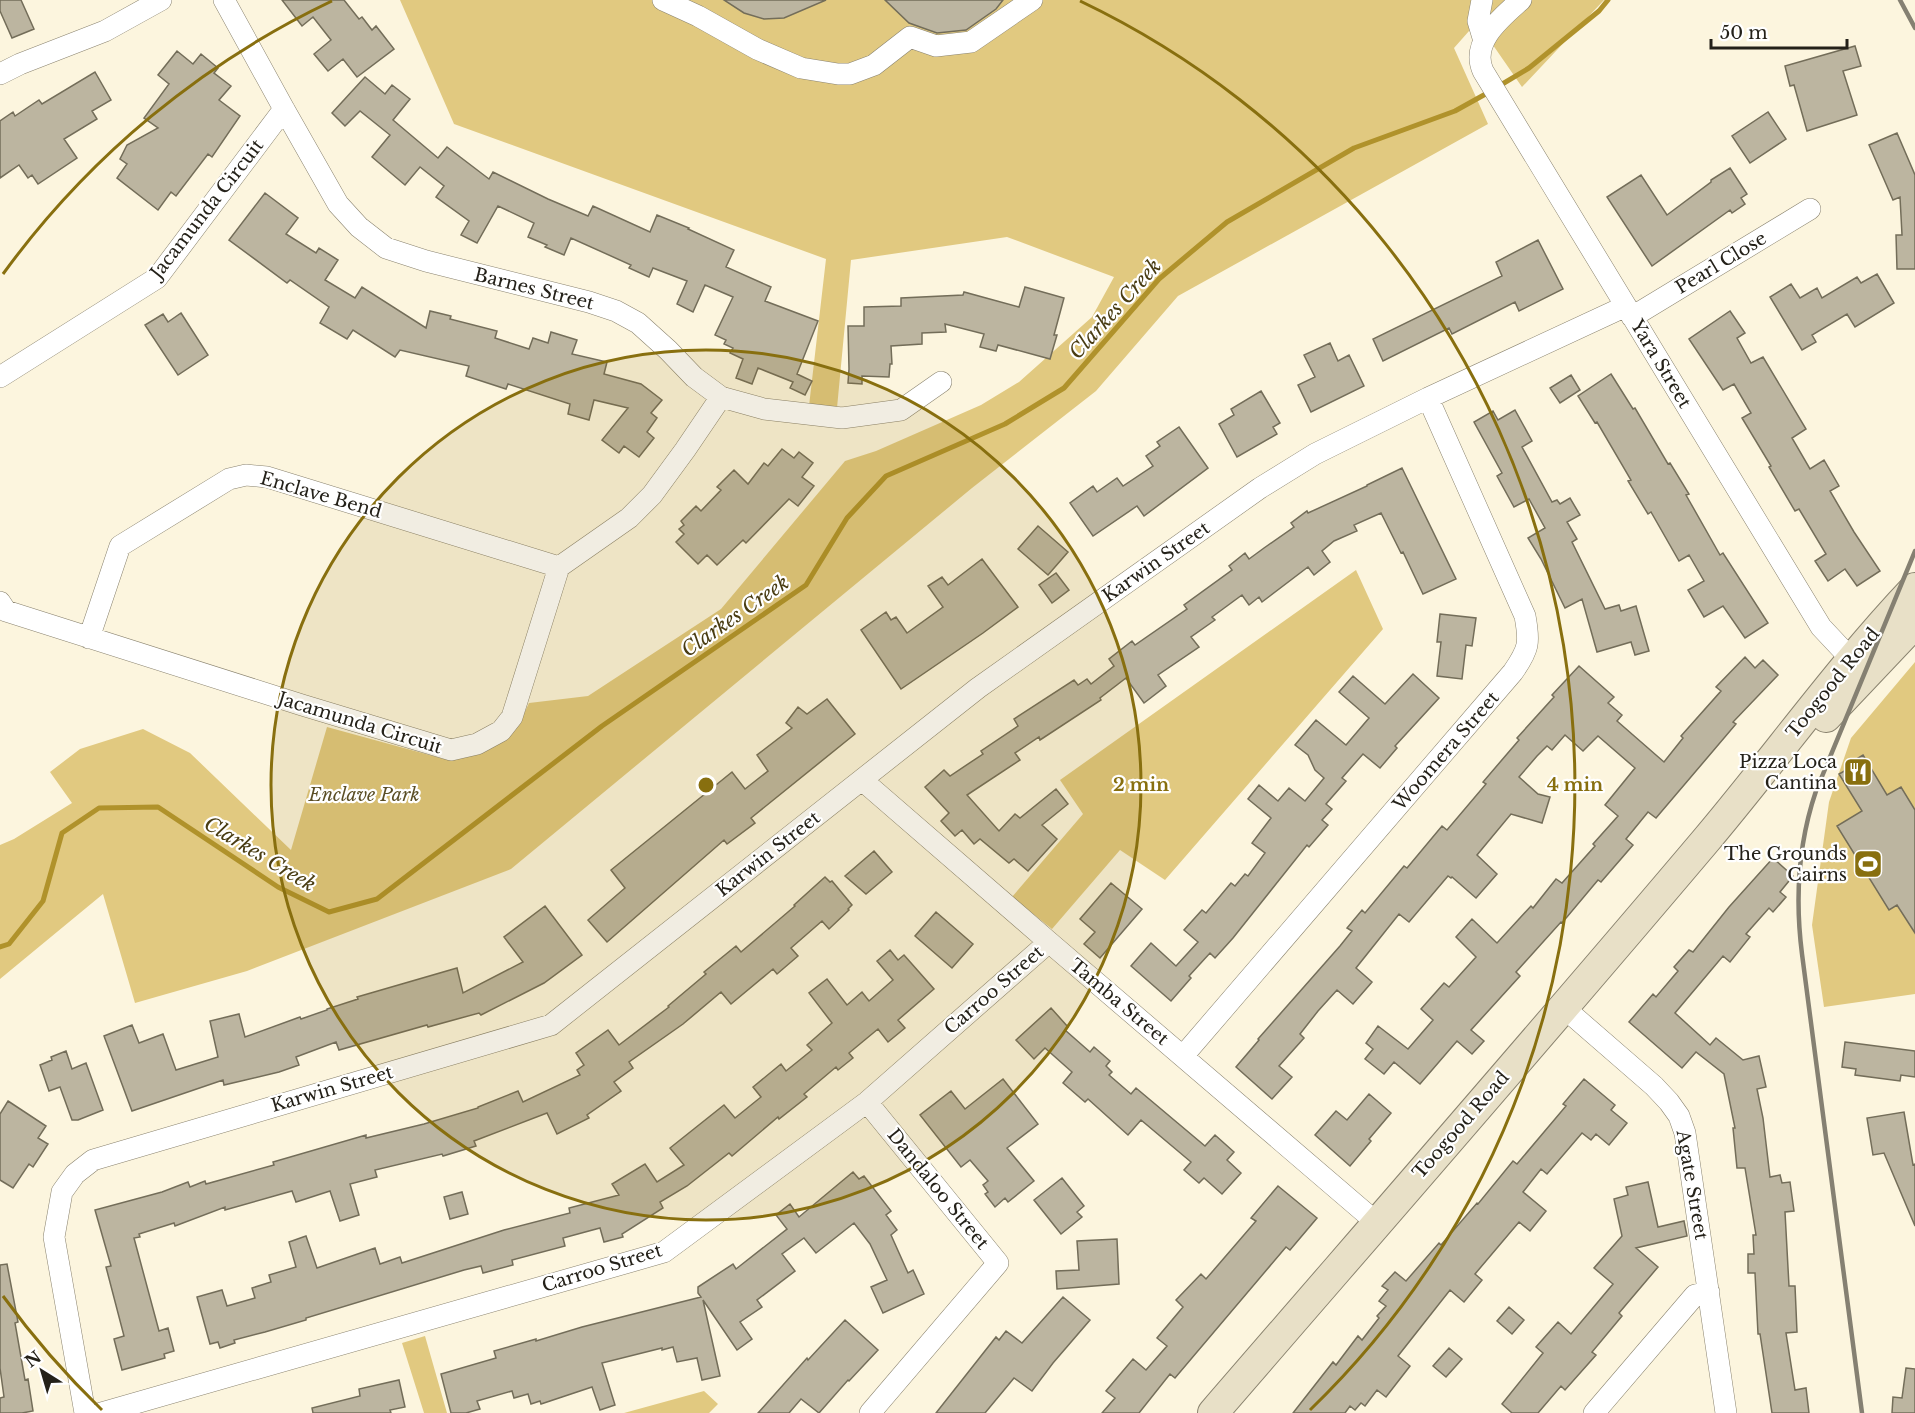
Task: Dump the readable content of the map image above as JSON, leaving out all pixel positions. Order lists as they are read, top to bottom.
{
  "streets": {
    "street": [
      "Jacamunda Circuit",
      "Pearl Close",
      "Barnes Street",
      "Yara Street",
      "Enclave Bend",
      "Karwin Street",
      "Toogood Road",
      "Woomera Street",
      "Carroo Street",
      "Tamba Street",
      "Agate Street",
      "Dandaloo Street"
    ]
  },
  "crossings": [
    ["Jacamunda Circuit", "Barnes Street"],
    ["Jacamunda Circuit", "Enclave Bend"],
    ["Pearl Close", "Yara Street"],
    ["Pearl Close", "Karwin Street"],
    ["Yara Street", "Karwin Street"],
    ["Yara Street", "Toogood Road"],
    ["Karwin Street", "Woomera Street"],
    ["Karwin Street", "Tamba Street"],
    ["Toogood Road", "Tamba Street"],
    ["Toogood Road", "Agate Street"],
    ["Woomera Street", "Tamba Street"],
    ["Carroo Street", "Tamba Street"],
    ["Carroo Street", "Dandaloo Street"]
  ],
  "water": ["Clarkes Creek"],
  "parks": ["Enclave Park"],
  "places": {
    "restaurant": ["Pizza Loca Cantina"],
    "sports": ["The Grounds Cairns"]
  },
  "scale_bar": "50 m",
  "north": "top left",
  "rings": ["2 min", "4 min"]
}
